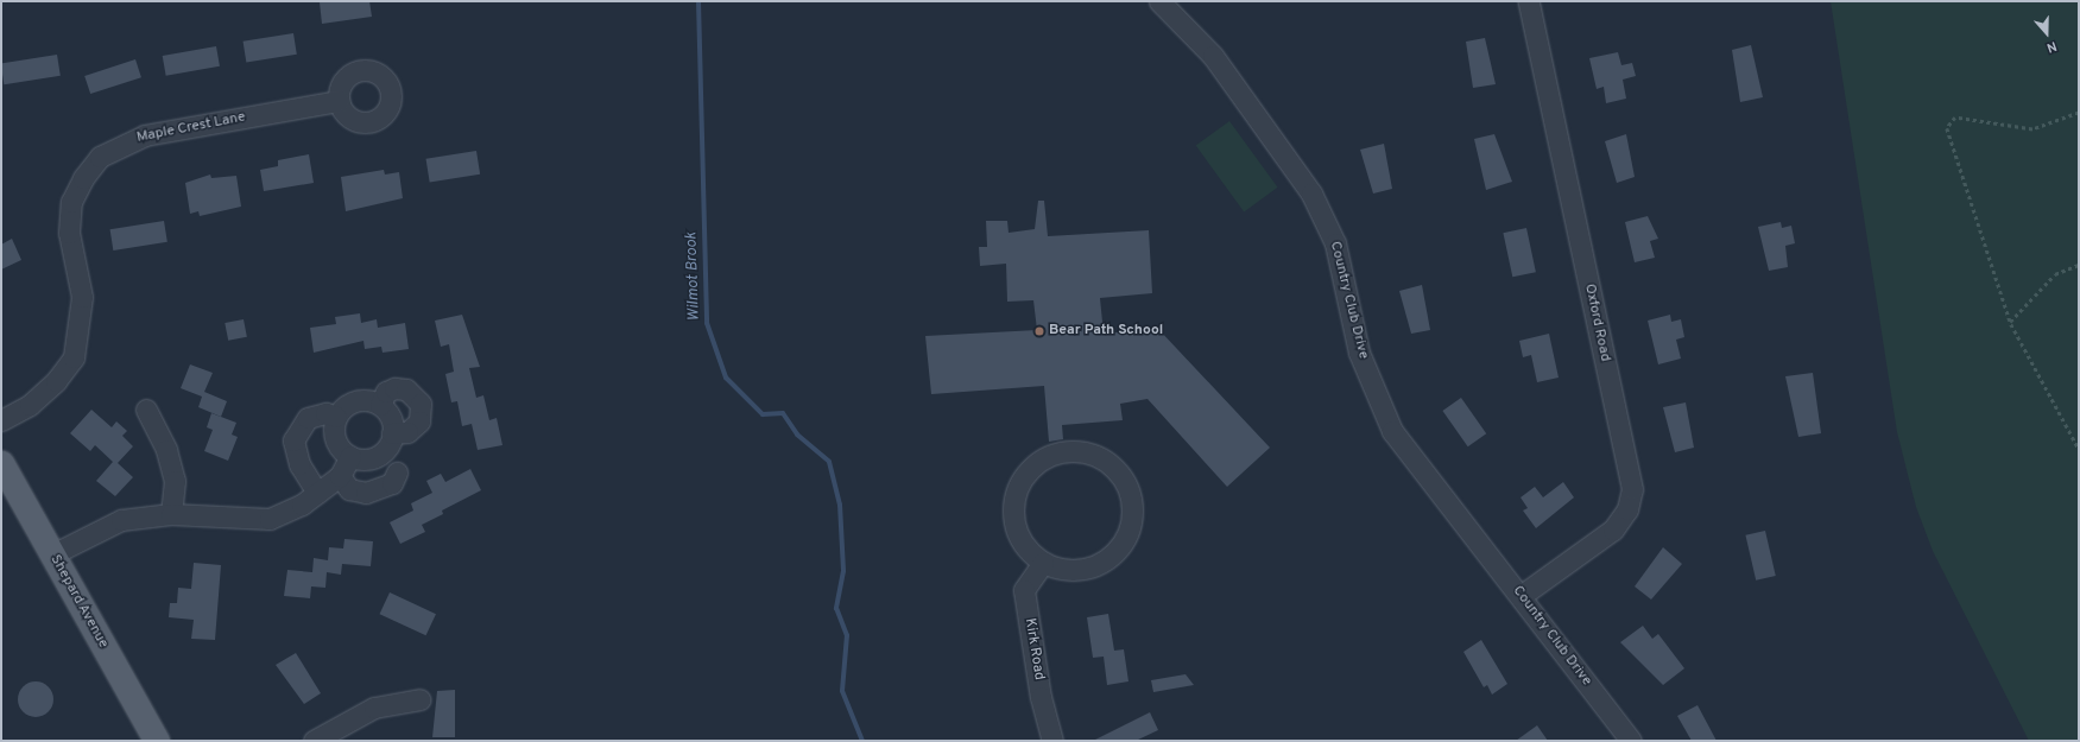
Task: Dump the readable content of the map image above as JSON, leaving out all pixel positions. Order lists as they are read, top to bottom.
{
  "streets": {
    "main road": ["Shepard Avenue"],
    "street": [
      "Maple Crest Lane",
      "Country Club Drive",
      "Oxford Road",
      "Kirk Road"
    ]
  },
  "crossings": [
    ["Country Club Drive", "Oxford Road"]
  ],
  "water": ["Wilmot Brook"],
  "places": ["Bear Path School"],
  "north": "bottom"
}
